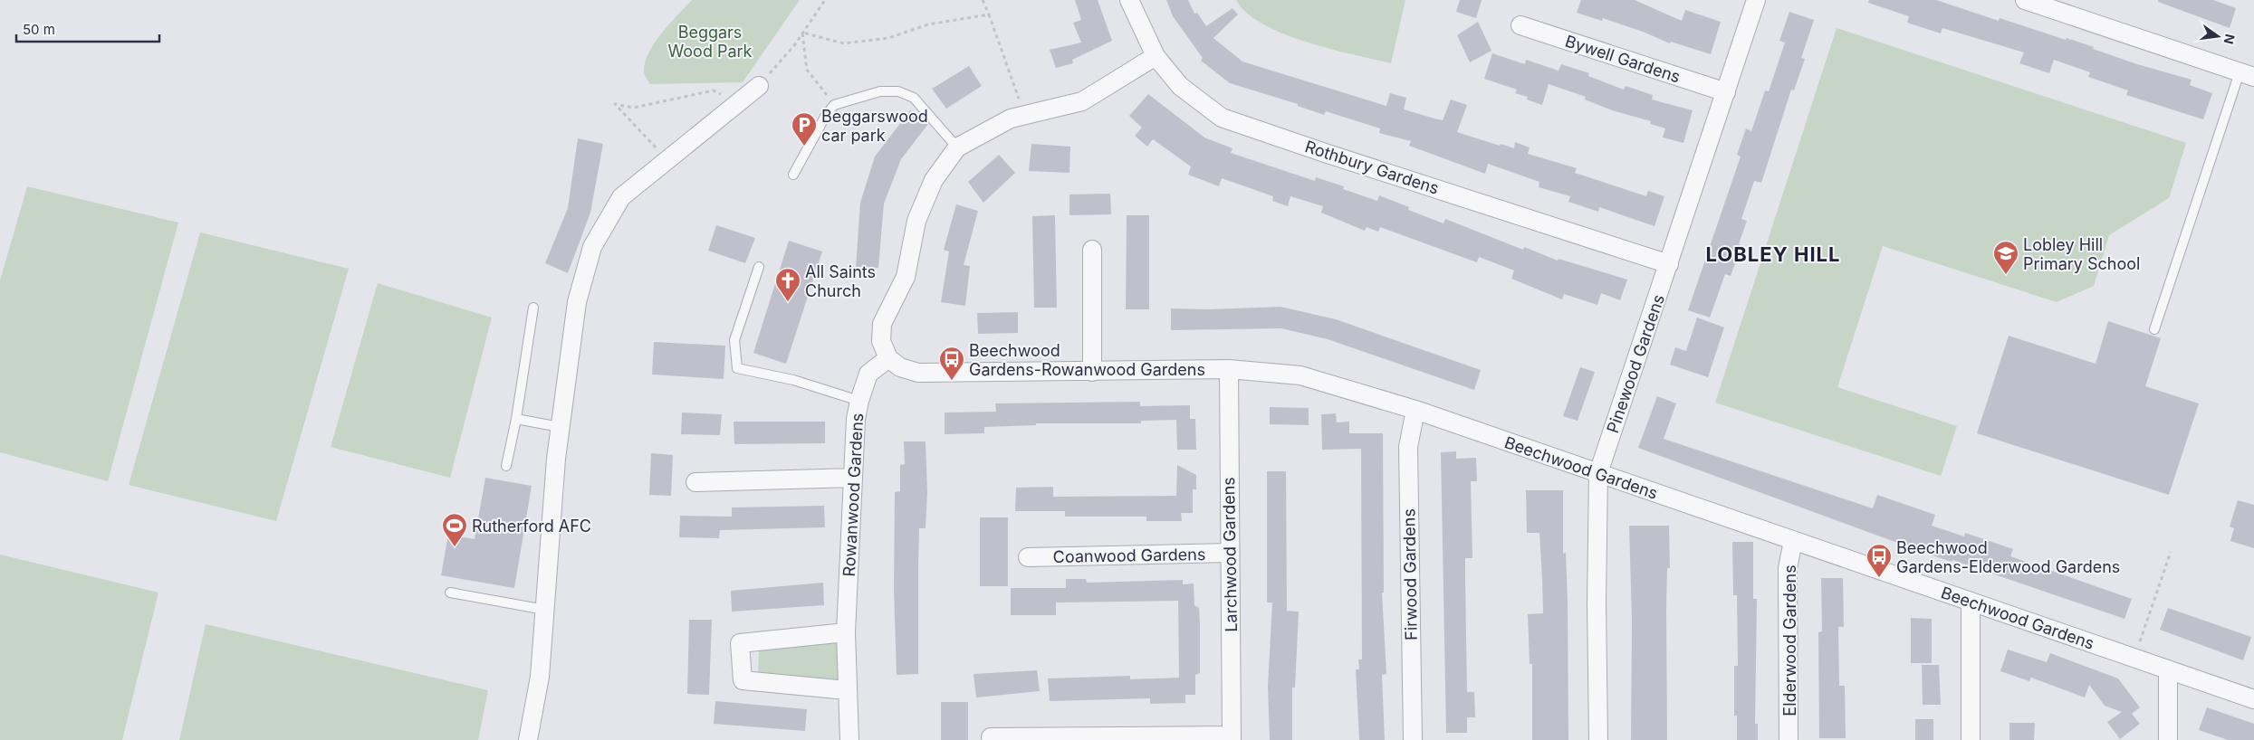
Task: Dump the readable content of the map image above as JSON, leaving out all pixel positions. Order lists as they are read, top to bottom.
{
  "streets": {
    "street": [
      "Bywell Gardens",
      "Rothbury Gardens",
      "Pinewood Gardens",
      "Beechwood Gardens",
      "Rowanwood Gardens",
      "Larchwood Gardens",
      "Coanwood Gardens",
      "Firwood Gardens",
      "Elderwood Gardens"
    ]
  },
  "crossings": [
    ["Bywell Gardens", "Pinewood Gardens"],
    ["Rothbury Gardens", "Pinewood Gardens"],
    ["Pinewood Gardens", "Beechwood Gardens"],
    ["Beechwood Gardens", "Rowanwood Gardens"],
    ["Beechwood Gardens", "Larchwood Gardens"],
    ["Beechwood Gardens", "Firwood Gardens"],
    ["Beechwood Gardens", "Elderwood Gardens"],
    ["Larchwood Gardens", "Coanwood Gardens"]
  ],
  "districts": ["LOBLEY HILL"],
  "parks": ["Beggars Wood Park"],
  "places": {
    "parking": ["Beggarswood car park"],
    "school or university": ["Lobley Hill Primary School"],
    "church": ["All Saints Church"],
    "bus stop": ["Beechwood Gardens-Rowanwood Gardens", "Beechwood Gardens-Elderwood Gardens"],
    "sports": ["Rutherford AFC"]
  },
  "scale_bar": "50 m",
  "north": "right"
}
